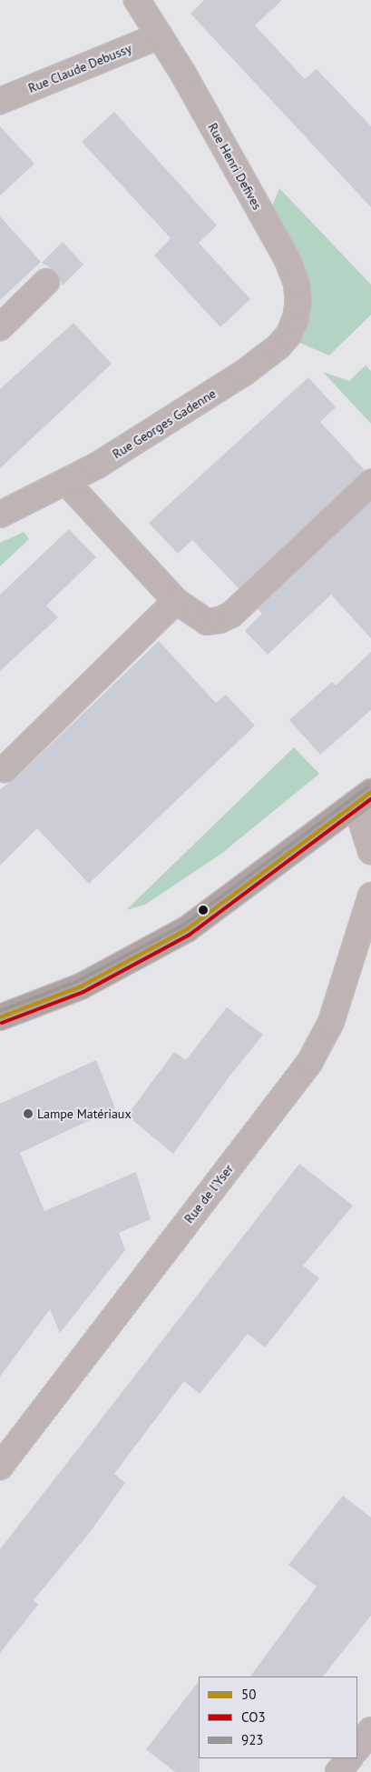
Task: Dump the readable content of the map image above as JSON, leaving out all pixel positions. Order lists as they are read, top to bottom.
{
  "streets": {
    "street": [
      "Rue Claude Debussy",
      "Rue Henri Defives",
      "Rue Georges Gadenne",
      "Rue de l'Yser"
    ]
  },
  "crossings": [
    ["Rue Claude Debussy", "Rue Henri Defives"],
    ["Rue Henri Defives", "Rue Georges Gadenne"]
  ],
  "places": ["Lampe Matériaux"],
  "lines": ["transit line 923", "transit line 50", "transit line CO3"],
  "legend": ["50", "CO3", "923"]
}
